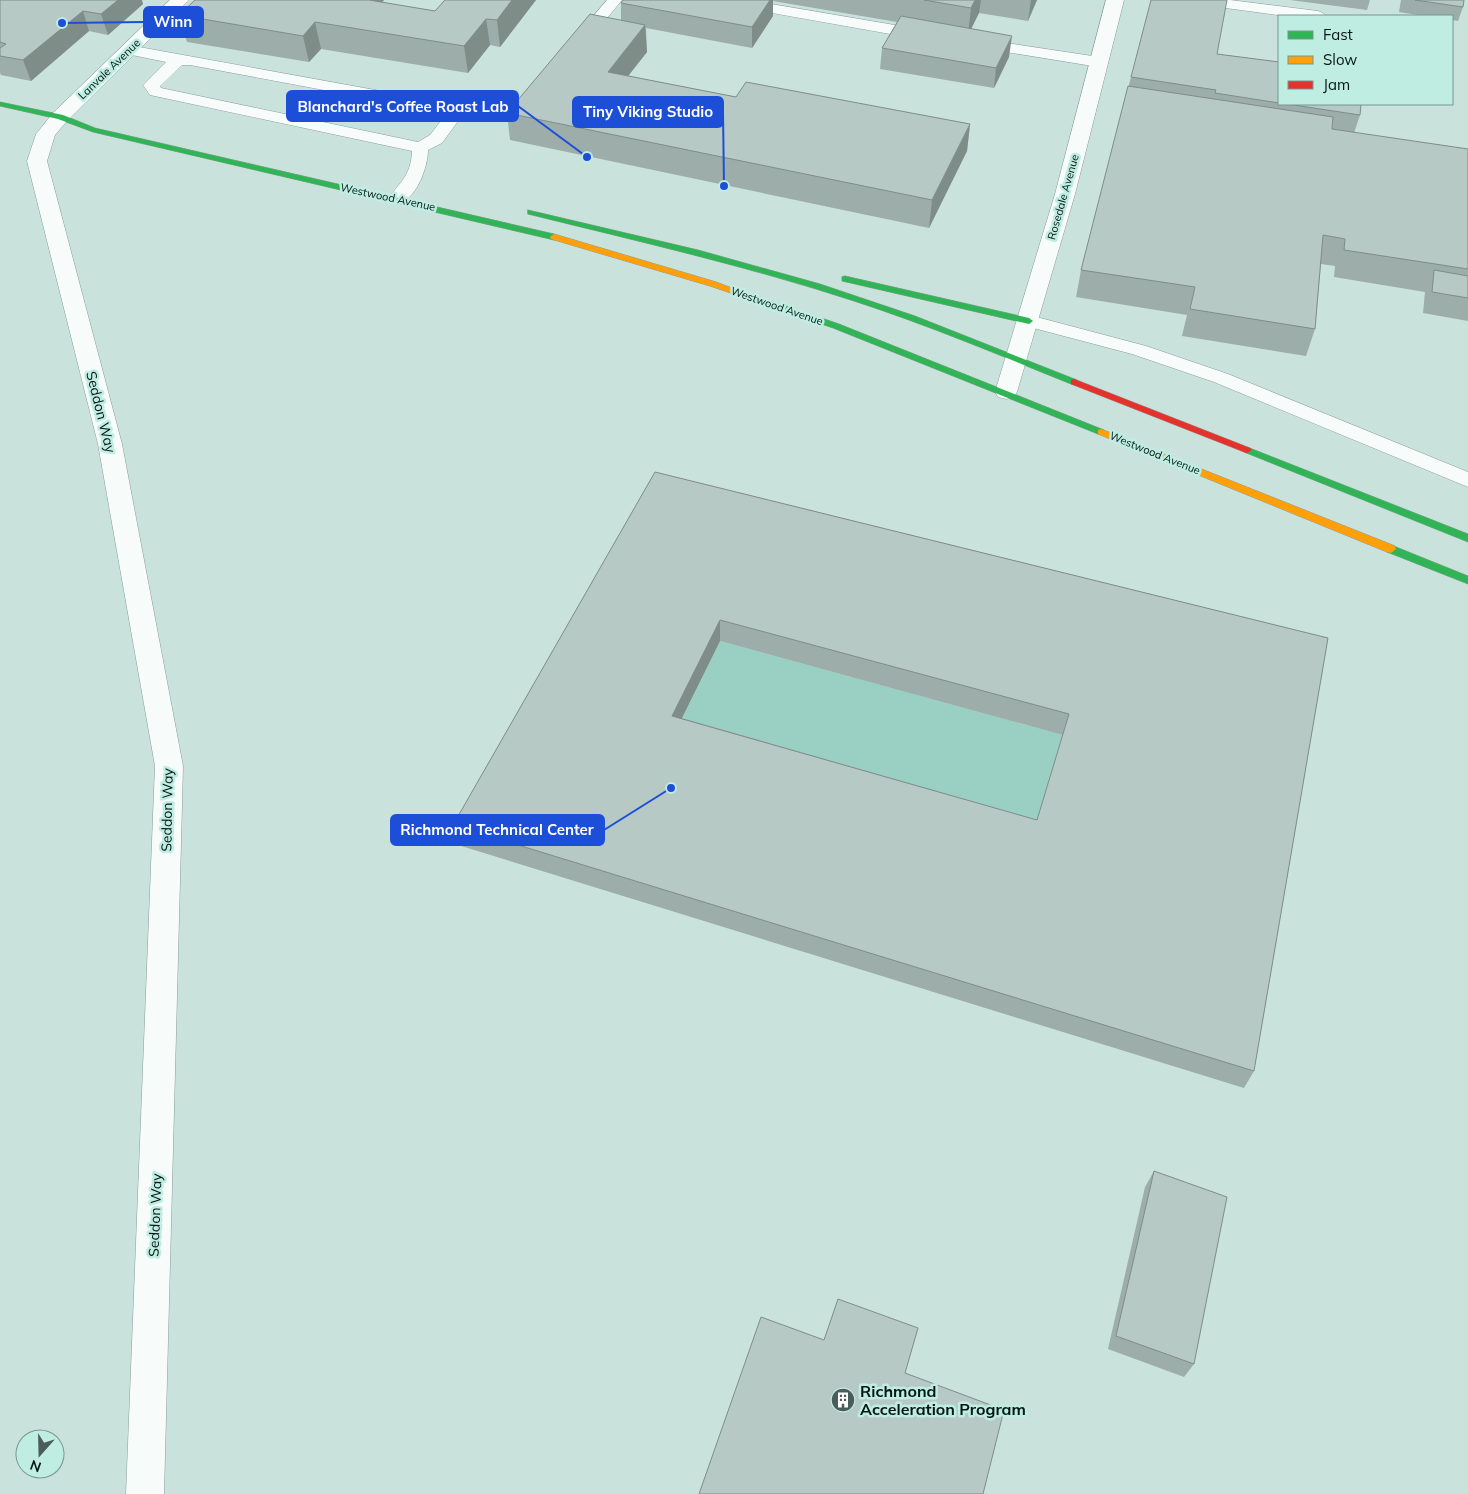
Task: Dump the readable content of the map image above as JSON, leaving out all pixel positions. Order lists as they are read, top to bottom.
{
  "streets": {
    "main road": ["Westwood Avenue"],
    "street": ["Lanvale Avenue", "Rosedale Avenue", "Seddon Way"]
  },
  "crossings": [
    ["Lanvale Avenue", "Westwood Avenue"],
    ["Lanvale Avenue", "Seddon Way"],
    ["Westwood Avenue", "Rosedale Avenue"],
    ["Westwood Avenue", "Seddon Way"]
  ],
  "places": {
    "other": [
      "Winn",
      "Blanchard's Coffee Roast Lab",
      "Tiny Viking Studio",
      "Richmond Technical Center"
    ],
    "building": ["Richmond Acceleration Program"]
  },
  "legend": ["Fast", "Slow", "Jam"],
  "north": "bottom"
}
